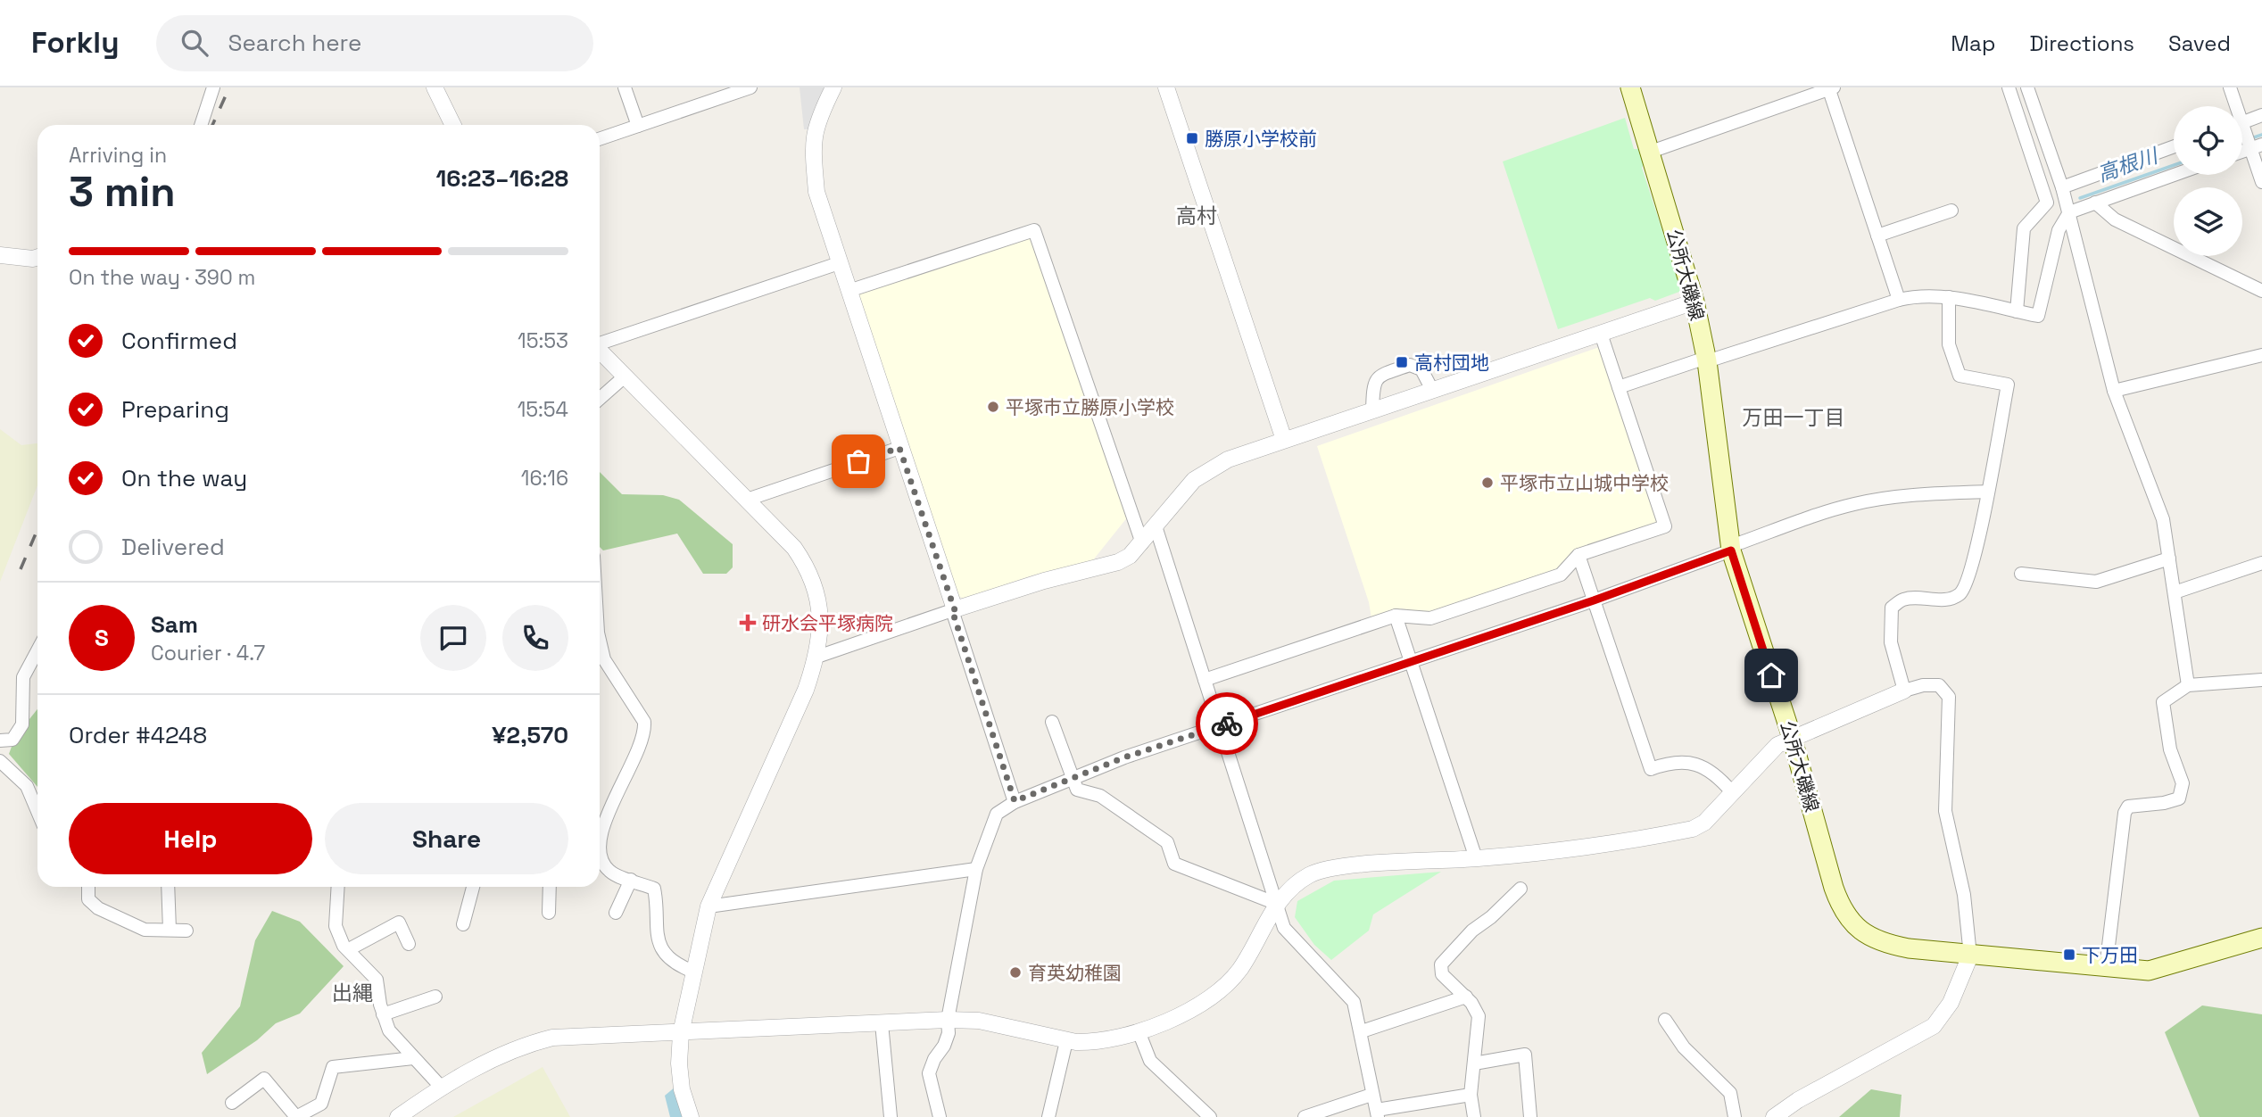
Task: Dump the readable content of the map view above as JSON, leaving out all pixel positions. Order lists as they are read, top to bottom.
{
  "streets": {
    "main road": ["公所大磯線"]
  },
  "districts": ["高村", "万田一丁目", "出縄"],
  "water": ["高根川"],
  "places": {
    "transit": ["勝原小学校前", "高村団地", "下万田"],
    "other": ["平塚市立勝原小学校", "平塚市立山城中学校", "育英幼稚園"],
    "health": ["研水会平塚病院"]
  },
  "page": {
    "header": "Forkly",
    "search": "Search here",
    "nav": ["Map", "Directions", "Saved"],
    "heading": ["3 min", "Arriving in", "16:23–16:28"],
    "panel": [
      "Sam",
      "Courier · 4.7",
      "Order #4248",
      "¥2,570"
    ],
    "bar": "On the way · 390 m",
    "list": [
      ["Confirmed", "15:53"],
      ["Preparing", "15:54"],
      ["On the way", "16:16"],
      "Delivered"
    ],
    "round": "S",
    "buttons": ["Help", "Share"]
  }
}
